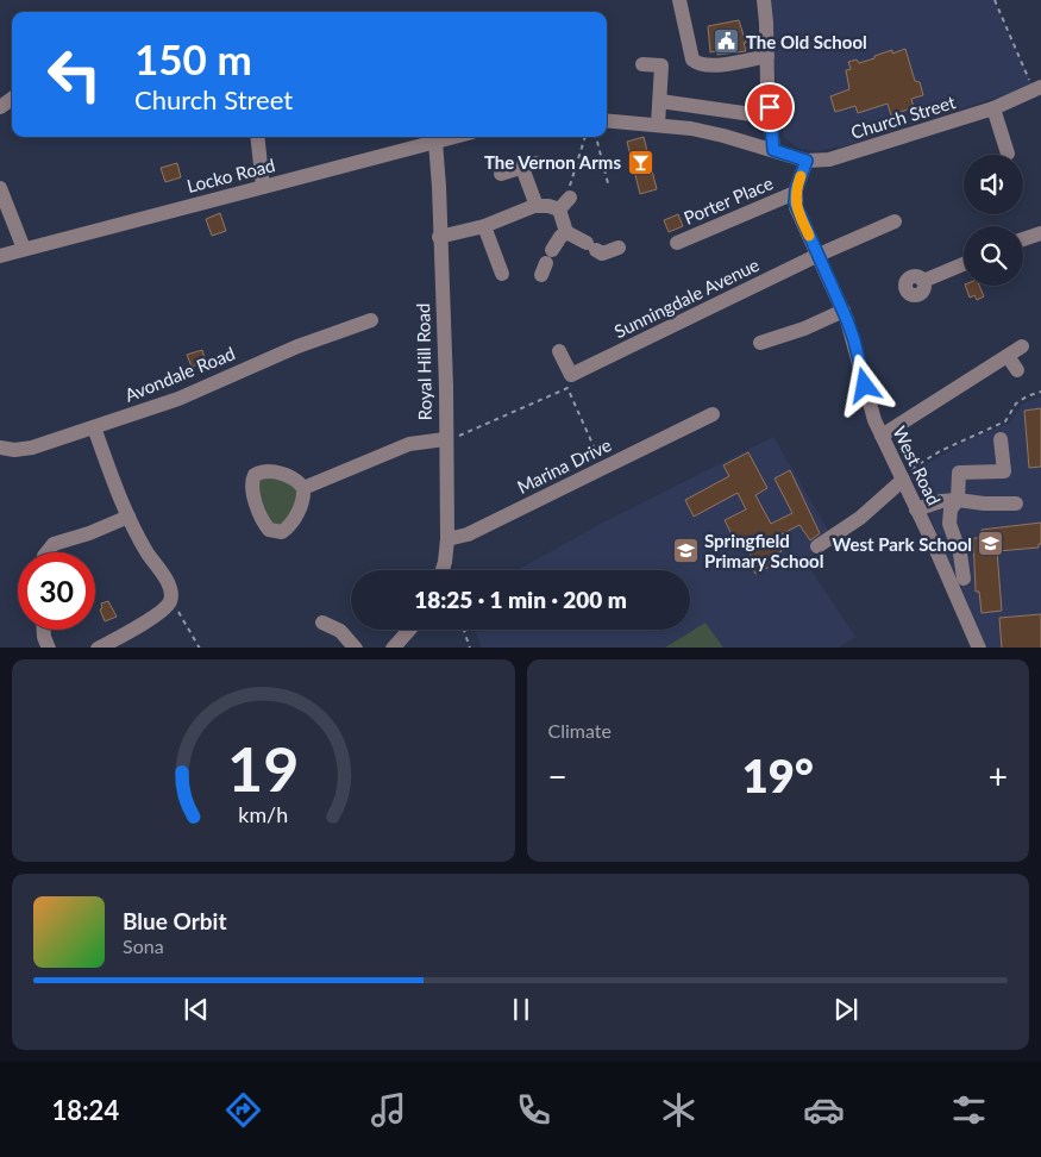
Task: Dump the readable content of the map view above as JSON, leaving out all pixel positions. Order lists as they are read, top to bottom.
{
  "streets": {
    "street": [
      "Church Street",
      "Locko Road",
      "Porter Place",
      "Sunningdale Avenue",
      "Royal Hill Road",
      "Avondale Road",
      "Marina Drive",
      "West Road"
    ]
  },
  "crossings": [
    ["Locko Road", "Royal Hill Road"],
    ["Porter Place", "West Road"],
    ["Sunningdale Avenue", "West Road"],
    ["Royal Hill Road", "Marina Drive"]
  ],
  "places": {
    "public building": ["The Old School"],
    "bar": ["The Vernon Arms"],
    "school or university": ["West Park School", "Springfield Primary School"]
  },
  "page": {
    "turn": ["150 m", "Church Street"],
    "limit": "30",
    "trip": "18:25 · 1 min · 200 m",
    "tile": "Climate",
    "heat": ["−", "19°", "+"],
    "song": ["Blue Orbit", "Sona"],
    "tabs": "18:24",
    "gauge": ["19", "km/h"]
  }
}
